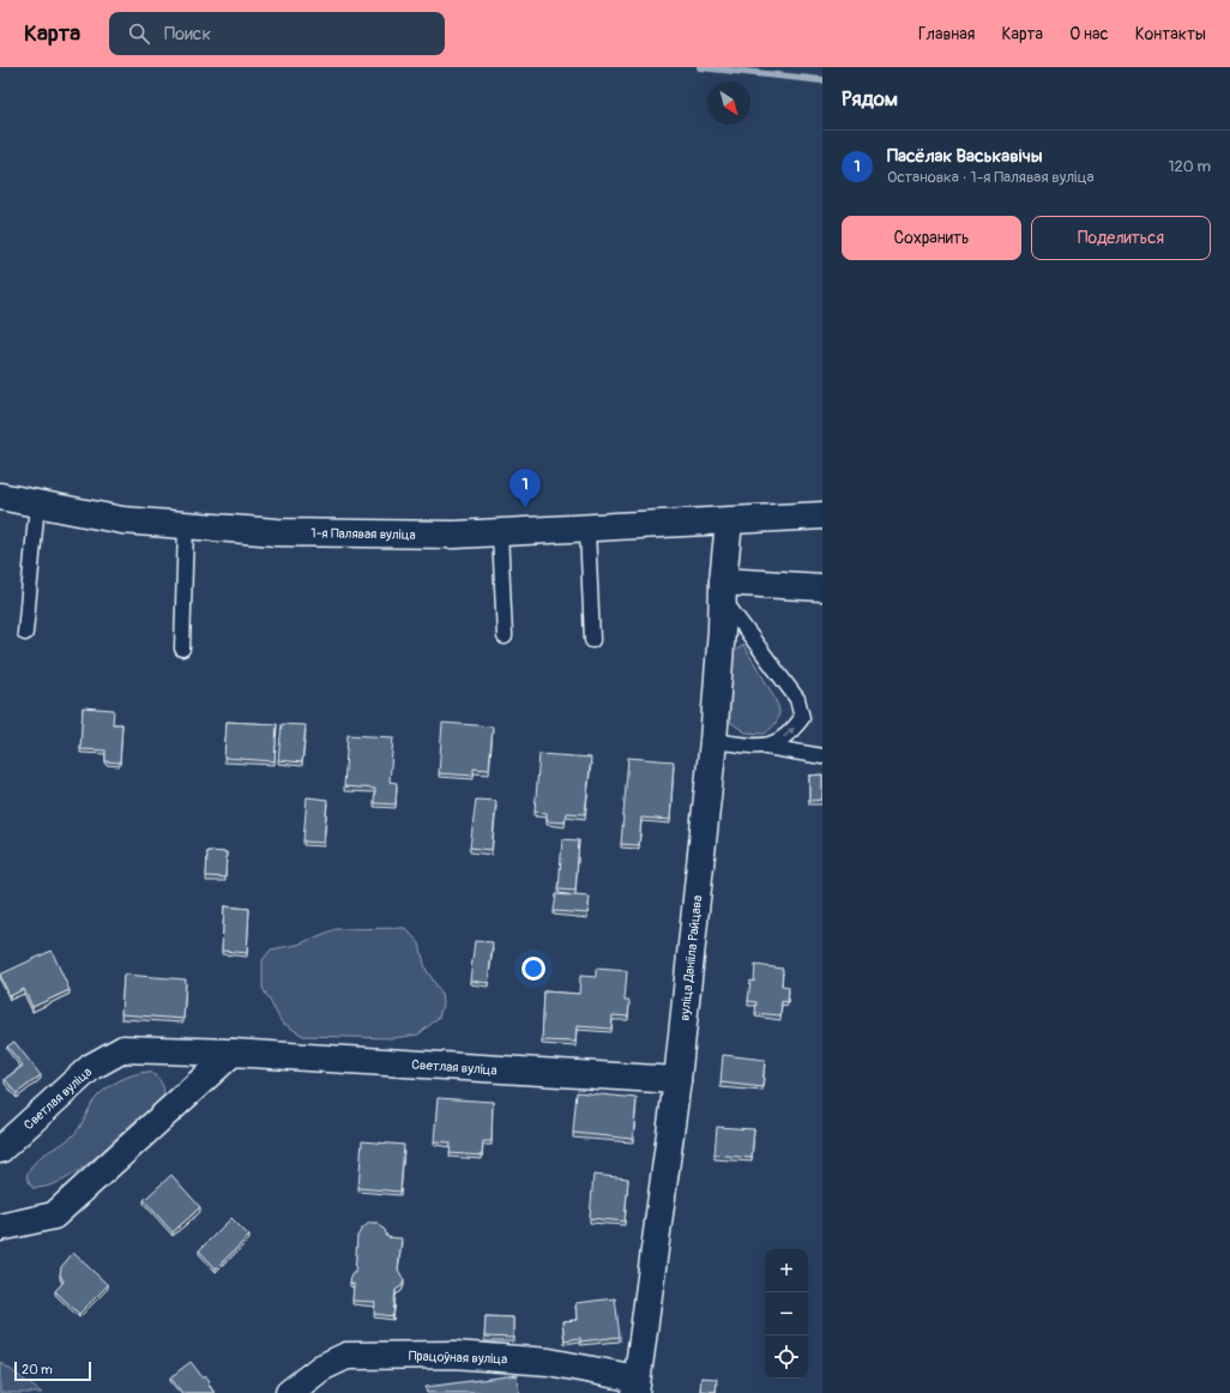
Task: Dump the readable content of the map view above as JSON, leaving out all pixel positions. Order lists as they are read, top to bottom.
{
  "streets": {
    "street": [
      "1-я Палявая вуліца",
      "вуліца Данііла Райцава",
      "Светлая вуліца",
      "Працоўная вуліца"
    ]
  },
  "crossings": [
    ["1-я Палявая вуліца", "вуліца Данііла Райцава"],
    ["вуліца Данііла Райцава", "Светлая вуліца"],
    ["вуліца Данііла Райцава", "Працоўная вуліца"]
  ],
  "scale_bar": "20 m",
  "north": "bottom right",
  "page": {
    "header": "Карта",
    "search": "Поиск",
    "nav": [
      "Главная",
      "Карта",
      "О нас",
      "Контакты"
    ],
    "heading": "Рядом",
    "list": [
      {
        "mark": "1",
        "name": "Пасёлак Васькавічы",
        "note": "Остановка · 1-я Палявая вуліца",
        "value": "120 m"
      }
    ],
    "buttons": ["Сохранить", "Поделиться"],
    "pins": "1",
    "map_buttons": ["+", "−"],
    "scale": "20 m"
  }
}
